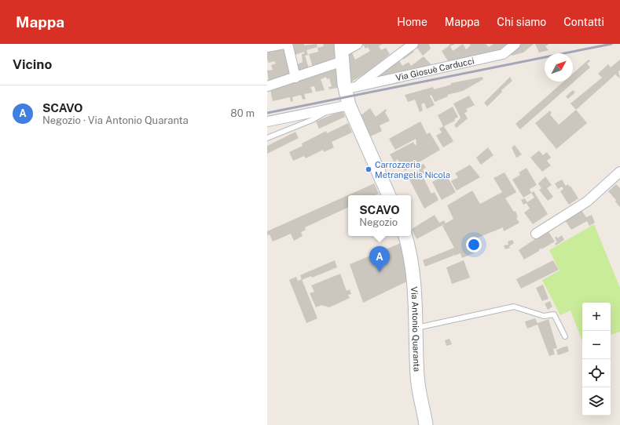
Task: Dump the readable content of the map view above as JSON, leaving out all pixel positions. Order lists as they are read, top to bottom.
{
  "streets": {
    "street": ["Via Giosuè Carducci", "Via Antonio Quaranta"]
  },
  "places": ["Carrozzeria Metrangelis Nicola"],
  "north": "top right",
  "page": {
    "header": "Mappa",
    "nav": [
      "Home",
      "Mappa",
      "Chi siamo",
      "Contatti"
    ],
    "heading": "Vicino",
    "list": [
      {
        "mark": "A",
        "name": "SCAVO",
        "note": "Negozio · Via Antonio Quaranta",
        "value": "80 m"
      }
    ],
    "popup": ["SCAVO", "Negozio"],
    "pins": "A",
    "map_buttons": ["+", "−"]
  }
}
